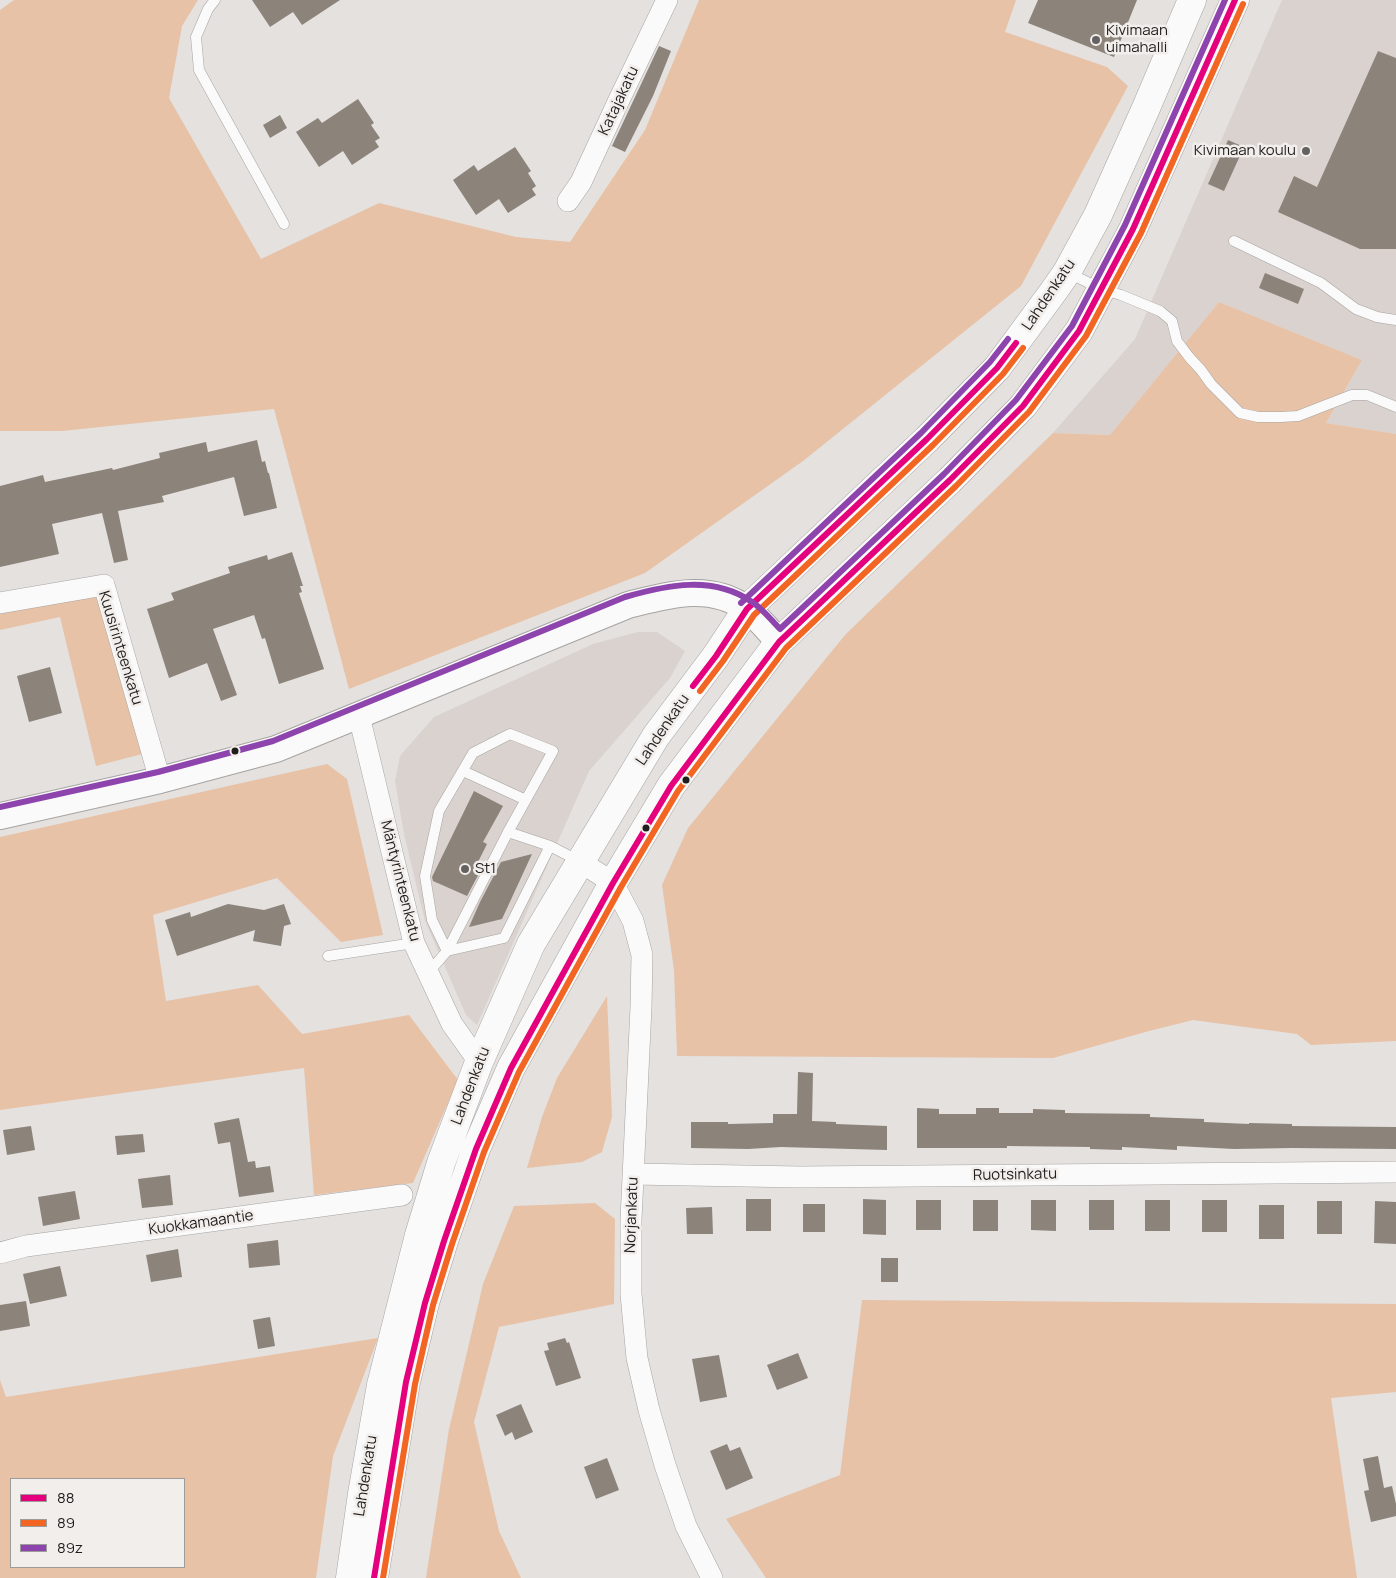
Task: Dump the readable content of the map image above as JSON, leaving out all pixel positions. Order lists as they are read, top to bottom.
{
  "streets": {
    "main road": ["Lahdenkatu"],
    "street": [
      "Katajakatu",
      "Kuusirinteenkatu",
      "Mäntyrinteenkatu",
      "Ruotsinkatu",
      "Norjankatu",
      "Kuokkamaantie"
    ]
  },
  "crossings": [
    ["Lahdenkatu", "Mäntyrinteenkatu"],
    ["Lahdenkatu", "Norjankatu"],
    ["Ruotsinkatu", "Norjankatu"]
  ],
  "places": ["Kivimaan uimahalli", "Kivimaan koulu", "St1"],
  "lines": ["transit line 88", "transit line 89z", "transit line 89"],
  "legend": ["88", "89", "89z"]
}
